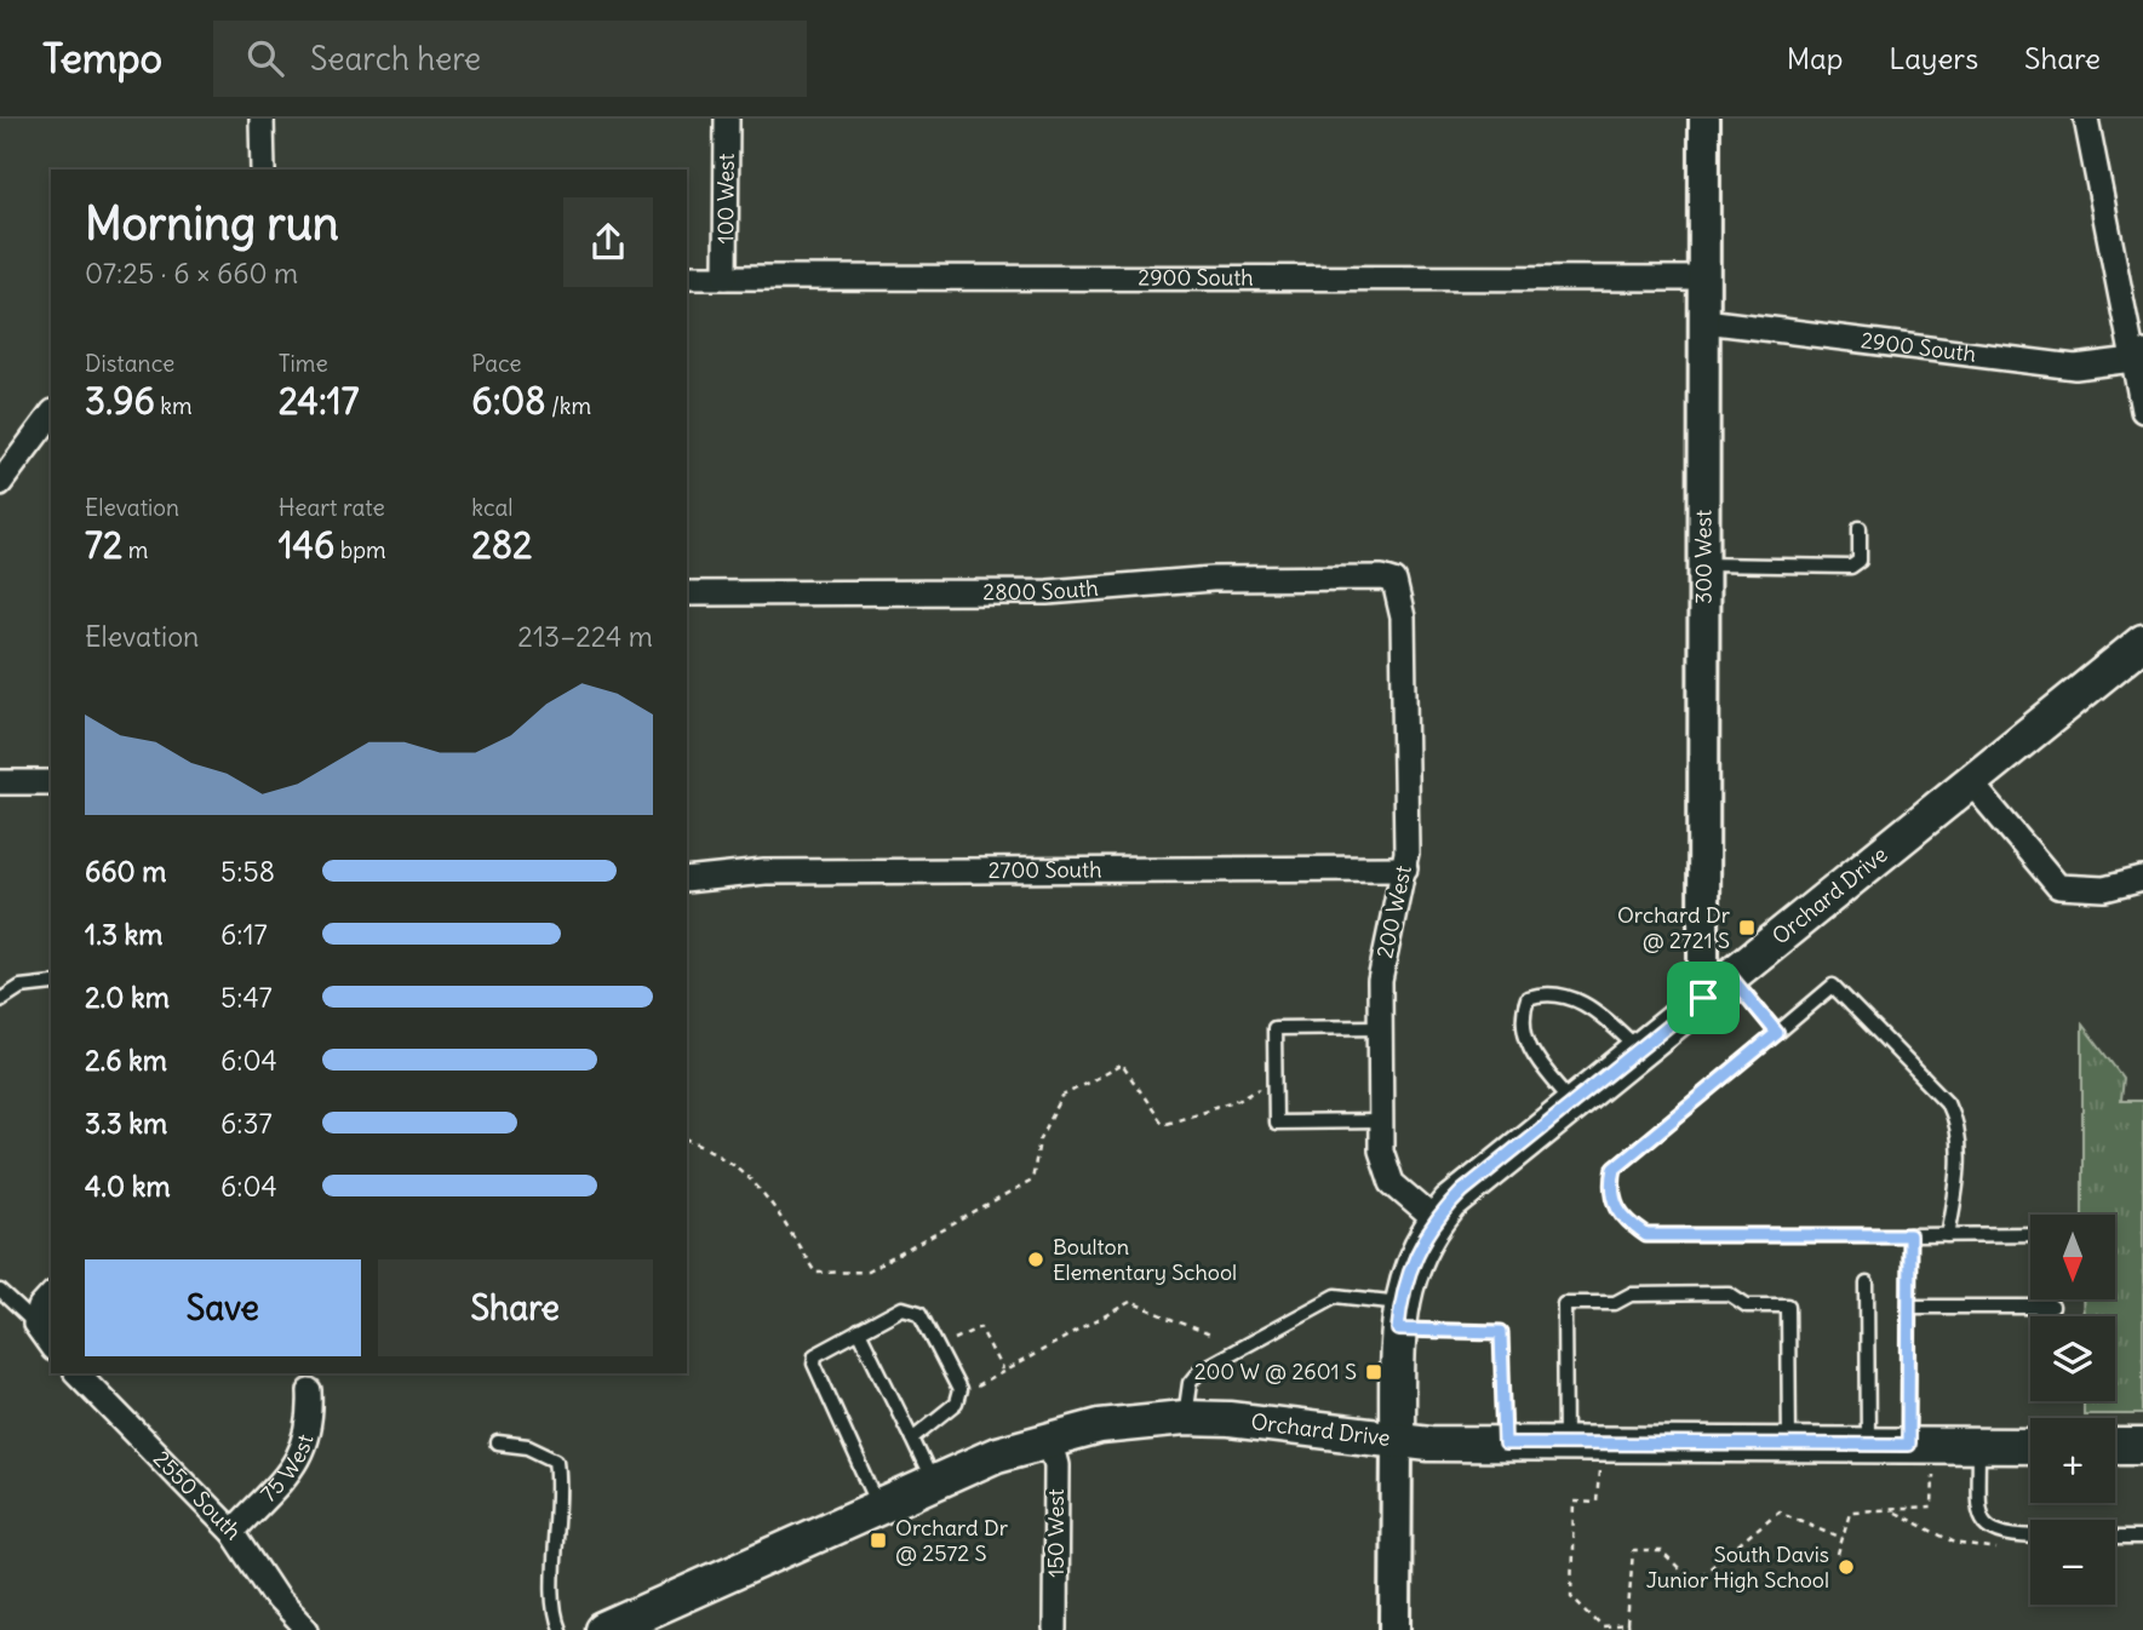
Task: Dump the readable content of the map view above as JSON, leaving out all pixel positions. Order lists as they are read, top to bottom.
{
  "streets": {
    "main road": ["Orchard Drive"],
    "street": [
      "100 West",
      "2900 South",
      "300 West",
      "2800 South",
      "2700 South",
      "200 West",
      "75 West",
      "2550 South",
      "150 West"
    ]
  },
  "crossings": [
    ["100 West", "2900 South"],
    ["2900 South", "300 West"],
    ["300 West", "Orchard Drive"],
    ["2800 South", "200 West"],
    ["2700 South", "200 West"],
    ["Orchard Drive", "200 West"],
    ["Orchard Drive", "150 West"],
    ["75 West", "2550 South"]
  ],
  "places": {
    "transit": ["Orchard Dr @ 2721 S", "200 W @ 2601 S", "Orchard Dr @ 2572 S"],
    "other": ["Boulton Elementary School", "South Davis Junior High School"]
  },
  "north": "bottom",
  "page": {
    "header": "Tempo",
    "search": "Search here",
    "nav": ["Map", "Layers", "Share"],
    "heading": ["Morning run", "07:25 · 6 × 660 m"],
    "stats": [
      ["Distance", "3.96 km"],
      ["Time", "24:17"],
      ["Pace", "6:08 /km"],
      ["Elevation", "72 m"],
      ["Heart rate", "146 bpm"],
      ["kcal", "282"]
    ],
    "chart": ["Elevation", "213–224 m"],
    "list": [
      {
        "name": "660 m",
        "note": "5:58"
      },
      {
        "name": "1.3 km",
        "note": "6:17"
      },
      {
        "name": "2.0 km",
        "note": "5:47"
      },
      {
        "name": "2.6 km",
        "note": "6:04"
      },
      {
        "name": "3.3 km",
        "note": "6:37"
      },
      {
        "name": "4.0 km",
        "note": "6:04"
      }
    ],
    "map_buttons": ["+", "−"],
    "buttons": ["Save", "Share"]
  }
}
